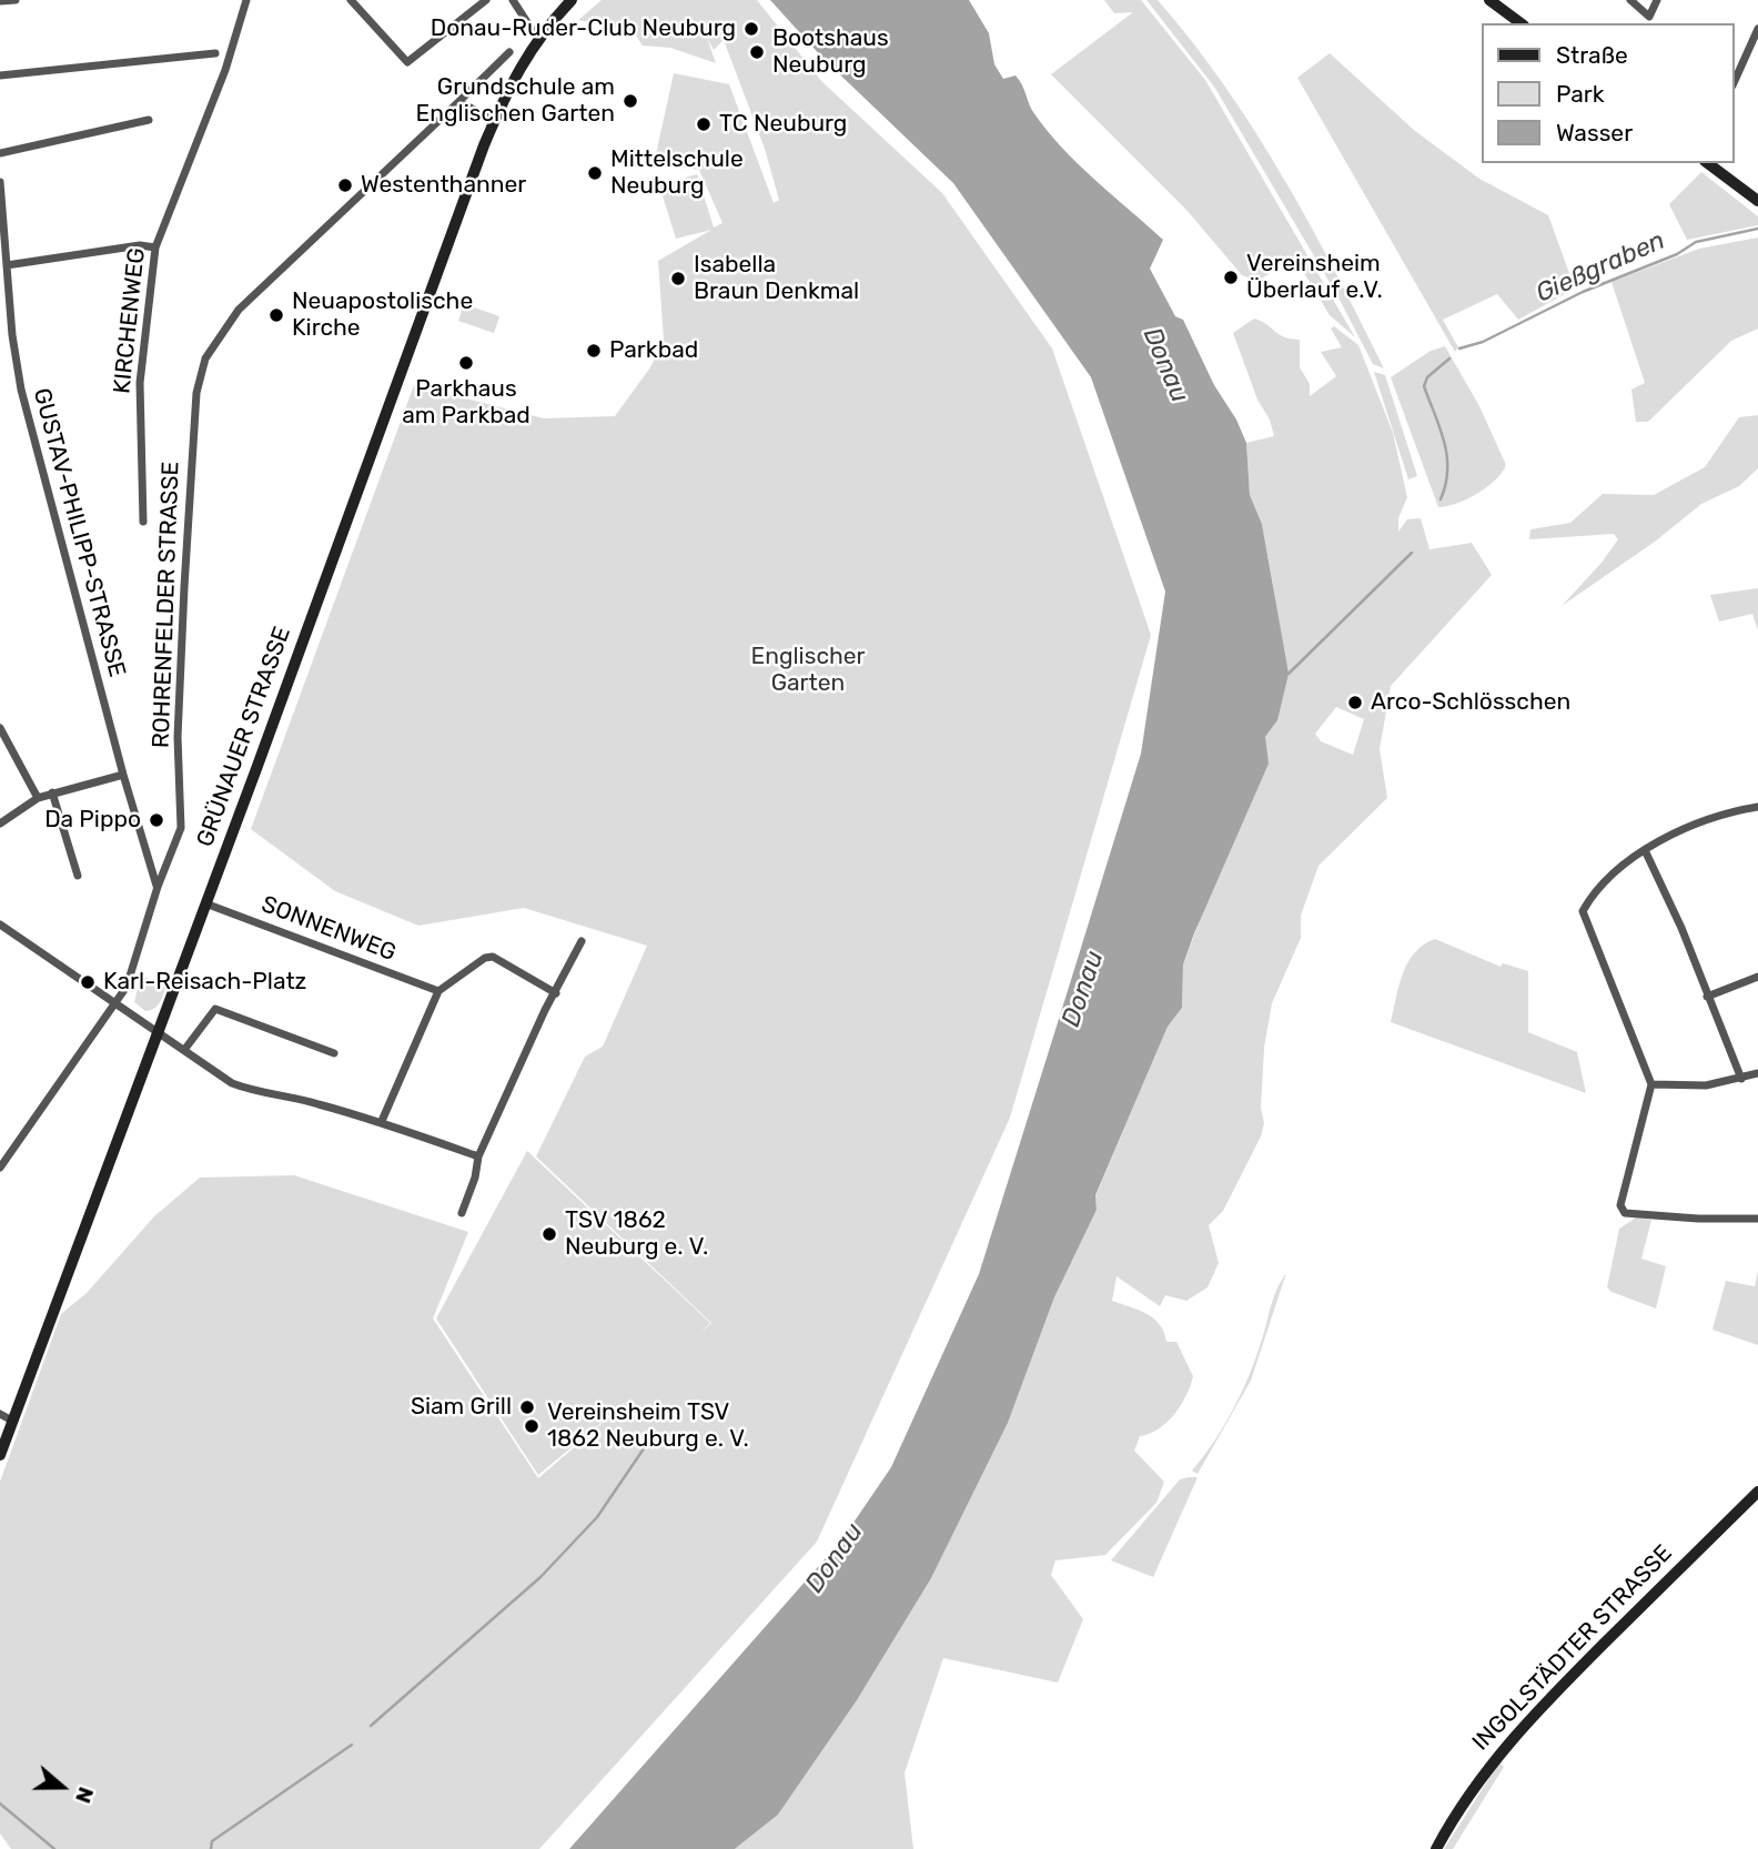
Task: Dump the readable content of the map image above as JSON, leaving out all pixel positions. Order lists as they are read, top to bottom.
{
  "streets": {
    "street": [
      "KIRCHENWEG",
      "GUSTAV-PHILIPP-STRASSE",
      "ROHRENFELDER STRASSE",
      "GRÜNAUER STRASSE",
      "SONNENWEG",
      "INGOLSTÄDTER STRASSE"
    ]
  },
  "crossings": [
    ["GUSTAV-PHILIPP-STRASSE", "ROHRENFELDER STRASSE"],
    ["GRÜNAUER STRASSE", "SONNENWEG"]
  ],
  "water": ["Gießgraben", "Donau"],
  "parks": ["Englischer Garten"],
  "places": [
    "Donau-Ruder-Club Neuburg",
    "Bootshaus Neuburg",
    "Grundschule am Englischen Garten",
    "TC Neuburg",
    "Mittelschule Neuburg",
    "Westenthanner",
    "Vereinsheim Überlauf e.V.",
    "Isabella Braun Denkmal",
    "Neuapostolische Kirche",
    "Parkbad",
    "Parkhaus am Parkbad",
    "Arco-Schlösschen",
    "Da Pippo",
    "Karl-Reisach-Platz",
    "TSV 1862 Neuburg e. V.",
    "Siam Grill",
    "Vereinsheim TSV 1862 Neuburg e. V."
  ],
  "legend": ["Straße", "Park", "Wasser"],
  "north": "right"
}
